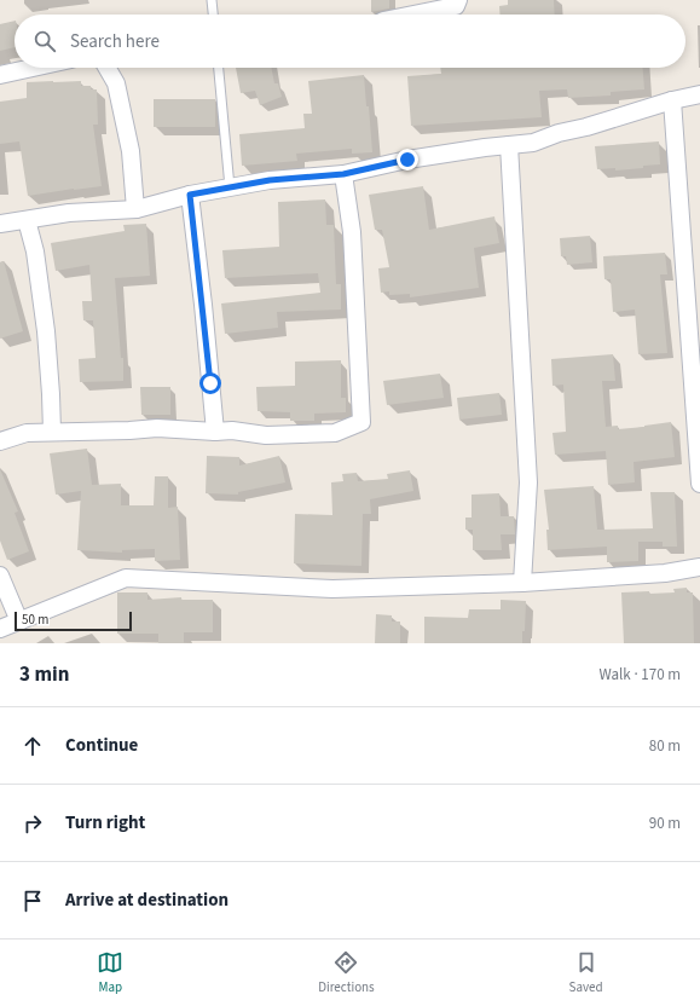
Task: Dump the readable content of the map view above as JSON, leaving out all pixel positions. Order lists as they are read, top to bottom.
{
  "scale_bar": "50 m",
  "page": {
    "search": "Search here",
    "scale": "50 m",
    "heading": ["3 min", "Walk · 170 m"],
    "list": [
      ["Continue", "80 m"],
      ["Turn right", "90 m"],
      "Arrive at destination"
    ],
    "nav": ["Map", "Directions", "Saved"]
  }
}
